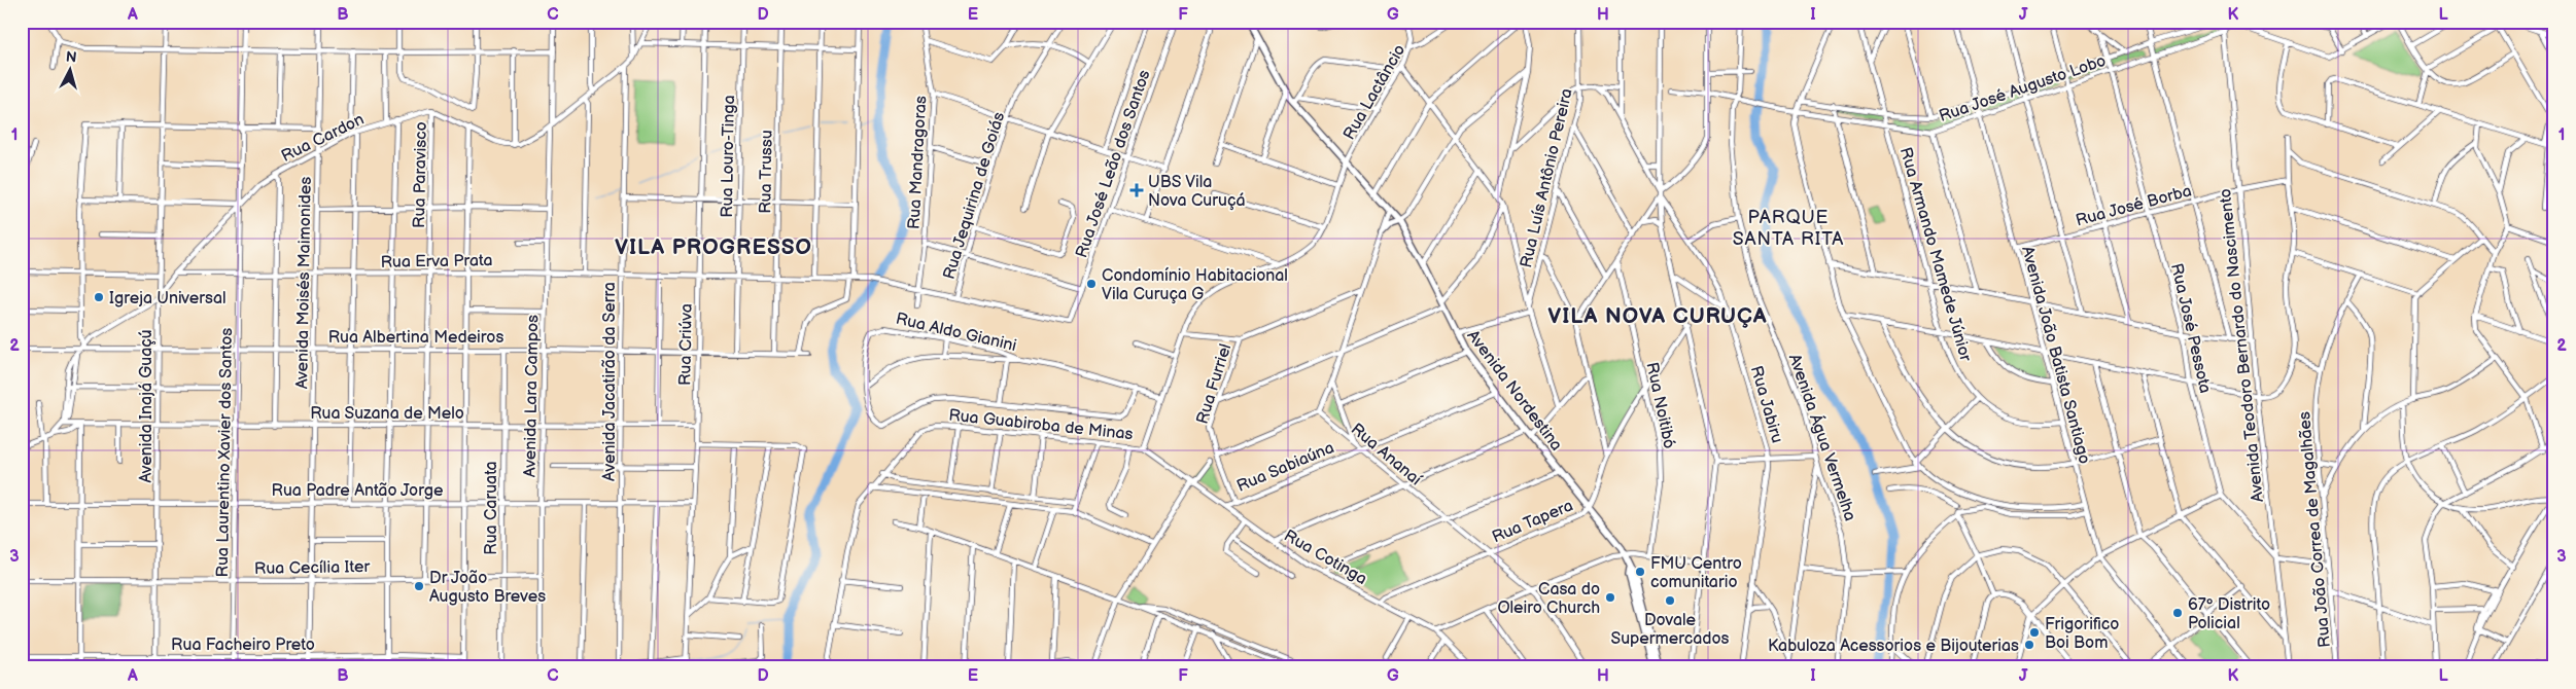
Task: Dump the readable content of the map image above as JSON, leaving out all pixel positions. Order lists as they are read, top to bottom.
{
  "streets": {
    "main road": ["Avenida Nordestina"],
    "street": [
      "Rua José Augusto Lobo",
      "Rua Lactâncio",
      "Rua Cardon",
      "Rua Louro-Tinga",
      "Rua Mandragoras",
      "Rua José Leão dos Santos",
      "Rua Trussu",
      "Rua Paravisco",
      "Rua Luís Antônio Pereira",
      "Rua Jequirina de Goiás",
      "Rua José Borba",
      "Rua Armando Mamede Júnior",
      "Rua Erva Prata",
      "Avenida Moisés Maimonides",
      "Rua José Pessota",
      "Rua Aldo Gianini",
      "Rua Albertina Medeiros",
      "Rua Criúva",
      "Avenida Teodoro Bernardo do Nascimento",
      "Avenida João Batista Santiago",
      "Avenida Jacatirão da Serra",
      "Rua Furriel",
      "Avenida Lara Campos",
      "Rua Jabiru",
      "Rua Noitibó",
      "Avenida Inajá Guaçú",
      "Rua Suzana de Melo",
      "Rua Guabiroba de Minas",
      "Avenida Água Vermelha",
      "Rua Laurentino Xavier dos Santos",
      "Rua Ananaí",
      "Rua Sabiaúna",
      "Rua Padre Antão Jorge",
      "Rua Caruata",
      "Rua Tapera",
      "Rua João Correa de Magalhães",
      "Rua Cotinga",
      "Rua Cecília Iter",
      "Rua Facheiro Preto"
    ]
  },
  "crossings": [
    ["Rua José Augusto Lobo", "Rua Armando Mamede Júnior"],
    ["Rua José Augusto Lobo", "Rua José Pessota"],
    ["Rua José Augusto Lobo", "Avenida Teodoro Bernardo do Nascimento"],
    ["Rua José Augusto Lobo", "Avenida João Batista Santiago"],
    ["Rua José Augusto Lobo", "Avenida Água Vermelha"],
    ["Rua Lactâncio", "Rua Aldo Gianini"],
    ["Rua Lactâncio", "Avenida Nordestina"],
    ["Rua Lactâncio", "Rua Guabiroba de Minas"],
    ["Rua Lactâncio", "Rua Cotinga"],
    ["Rua Cardon", "Rua Paravisco"],
    ["Rua Cardon", "Rua Erva Prata"],
    ["Rua Cardon", "Avenida Moisés Maimonides"],
    ["Rua Cardon", "Rua Albertina Medeiros"],
    ["Rua Cardon", "Avenida Inajá Guaçú"],
    ["Rua Cardon", "Rua Suzana de Melo"],
    ["Rua Cardon", "Rua Laurentino Xavier dos Santos"],
    ["Rua Louro-Tinga", "Rua Erva Prata"],
    ["Rua Louro-Tinga", "Rua Albertina Medeiros"],
    ["Rua Mandragoras", "Rua Erva Prata"],
    ["Rua José Leão dos Santos", "Rua Erva Prata"],
    ["Rua José Leão dos Santos", "Avenida Nordestina"],
    ["Rua Trussu", "Rua Erva Prata"],
    ["Rua Trussu", "Rua Albertina Medeiros"],
    ["Rua Paravisco", "Rua Erva Prata"],
    ["Rua Paravisco", "Rua Albertina Medeiros"],
    ["Rua Paravisco", "Rua Suzana de Melo"],
    ["Rua Paravisco", "Rua Padre Antão Jorge"],
    ["Rua Paravisco", "Rua Cecília Iter"],
    ["Rua Jequirina de Goiás", "Rua Erva Prata"],
    ["Rua José Borba", "Rua José Pessota"],
    ["Rua José Borba", "Avenida Teodoro Bernardo do Nascimento"],
    ["Rua José Borba", "Avenida João Batista Santiago"],
    ["Rua Armando Mamede Júnior", "Avenida João Batista Santiago"],
    ["Rua Erva Prata", "Avenida Moisés Maimonides"],
    ["Rua Erva Prata", "Rua Criúva"],
    ["Rua Erva Prata", "Avenida Jacatirão da Serra"],
    ["Rua Erva Prata", "Avenida Lara Campos"],
    ["Rua Erva Prata", "Rua Laurentino Xavier dos Santos"],
    ["Avenida Moisés Maimonides", "Rua Albertina Medeiros"],
    ["Avenida Moisés Maimonides", "Rua Suzana de Melo"],
    ["Avenida Moisés Maimonides", "Rua Padre Antão Jorge"],
    ["Avenida Moisés Maimonides", "Rua Cecília Iter"],
    ["Avenida Moisés Maimonides", "Rua Facheiro Preto"],
    ["Rua José Pessota", "Avenida Teodoro Bernardo do Nascimento"],
    ["Rua Albertina Medeiros", "Rua Criúva"],
    ["Rua Albertina Medeiros", "Avenida Jacatirão da Serra"],
    ["Rua Albertina Medeiros", "Avenida Lara Campos"],
    ["Rua Albertina Medeiros", "Avenida Inajá Guaçú"],
    ["Rua Albertina Medeiros", "Rua Laurentino Xavier dos Santos"],
    ["Rua Albertina Medeiros", "Rua Caruata"],
    ["Rua Criúva", "Rua Suzana de Melo"],
    ["Rua Criúva", "Rua Padre Antão Jorge"],
    ["Avenida Jacatirão da Serra", "Rua Suzana de Melo"],
    ["Avenida Jacatirão da Serra", "Rua Padre Antão Jorge"],
    ["Rua Furriel", "Rua Sabiaúna"],
    ["Avenida Nordestina", "Rua Sabiaúna"],
    ["Avenida Nordestina", "Rua Tapera"],
    ["Avenida Lara Campos", "Rua Suzana de Melo"],
    ["Avenida Lara Campos", "Rua Padre Antão Jorge"],
    ["Avenida Lara Campos", "Rua Cecília Iter"],
    ["Rua Noitibó", "Rua Tapera"],
    ["Avenida Inajá Guaçú", "Rua Suzana de Melo"],
    ["Avenida Inajá Guaçú", "Rua Padre Antão Jorge"],
    ["Avenida Inajá Guaçú", "Rua Cecília Iter"],
    ["Avenida Inajá Guaçú", "Rua Facheiro Preto"],
    ["Rua Suzana de Melo", "Rua Laurentino Xavier dos Santos"],
    ["Rua Suzana de Melo", "Rua Caruata"],
    ["Rua Guabiroba de Minas", "Rua Cotinga"],
    ["Rua Laurentino Xavier dos Santos", "Rua Padre Antão Jorge"],
    ["Rua Laurentino Xavier dos Santos", "Rua Cecília Iter"],
    ["Rua Laurentino Xavier dos Santos", "Rua Facheiro Preto"],
    ["Rua Ananaí", "Rua Sabiaúna"],
    ["Rua Ananaí", "Rua Tapera"],
    ["Rua Sabiaúna", "Rua Cotinga"],
    ["Rua Padre Antão Jorge", "Rua Caruata"],
    ["Rua Caruata", "Rua Cecília Iter"],
    ["Rua Tapera", "Rua Cotinga"]
  ],
  "districts": ["PARQUE SANTA RITA", "VILA PROGRESSO", "VILA NOVA CURUÇA"],
  "places": {
    "health": ["UBS Vila Nova Curuçá"],
    "other": [
      "Condomínio Habitacional Vila Curuça G",
      "Igreja Universal",
      "FMU Centro comunitario",
      "Dr João Augusto Breves",
      "Casa do Oleiro Church",
      "Dovale Supermercados",
      "67º Distrito Policial",
      "Frigorifico Boi Bom",
      "Kabuloza Acessorios e Bijouterias"
    ]
  },
  "north": "top",
  "grid": {
    "columns": [
      "A",
      "B",
      "C",
      "D",
      "E",
      "F",
      "G",
      "H",
      "I",
      "J",
      "K",
      "L"
    ],
    "rows": ["1", "2", "3"]
  }
}
